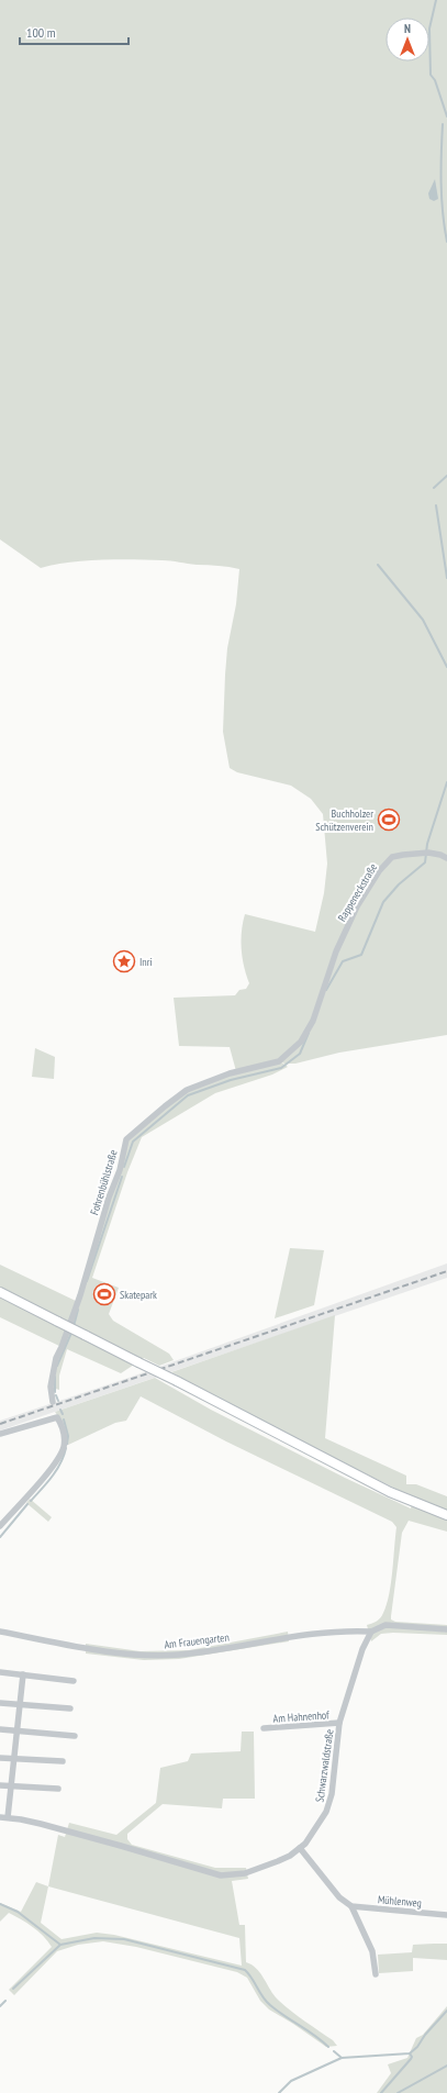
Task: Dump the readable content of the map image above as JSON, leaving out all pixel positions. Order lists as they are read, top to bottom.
{
  "streets": {
    "street": [
      "Rappeneckstraße",
      "Fohrenbühlstraße",
      "Am Frauengarten",
      "Am Hahnenhof",
      "Schwarzwaldstraße",
      "Mühlenweg"
    ]
  },
  "crossings": [
    ["Rappeneckstraße", "Fohrenbühlstraße"],
    ["Am Frauengarten", "Schwarzwaldstraße"],
    ["Am Hahnenhof", "Schwarzwaldstraße"]
  ],
  "places": {
    "sports": ["Buchholzer Schützenverein", "Skatepark"],
    "place": ["Inri"]
  },
  "scale_bar": "100 m",
  "north": "top"
}
